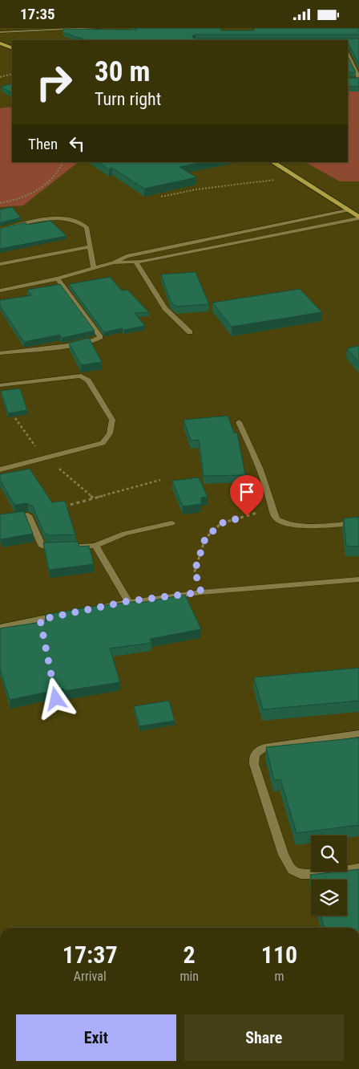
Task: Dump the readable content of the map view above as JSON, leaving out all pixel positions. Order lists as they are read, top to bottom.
{
  "page": {
    "status": "17:35",
    "turn": ["30 m", "Turn right"],
    "then": "Then",
    "eta": [
      "17:37",
      "Arrival",
      "2",
      "min",
      "110",
      "m"
    ],
    "buttons": ["Exit", "Share"]
  }
}
